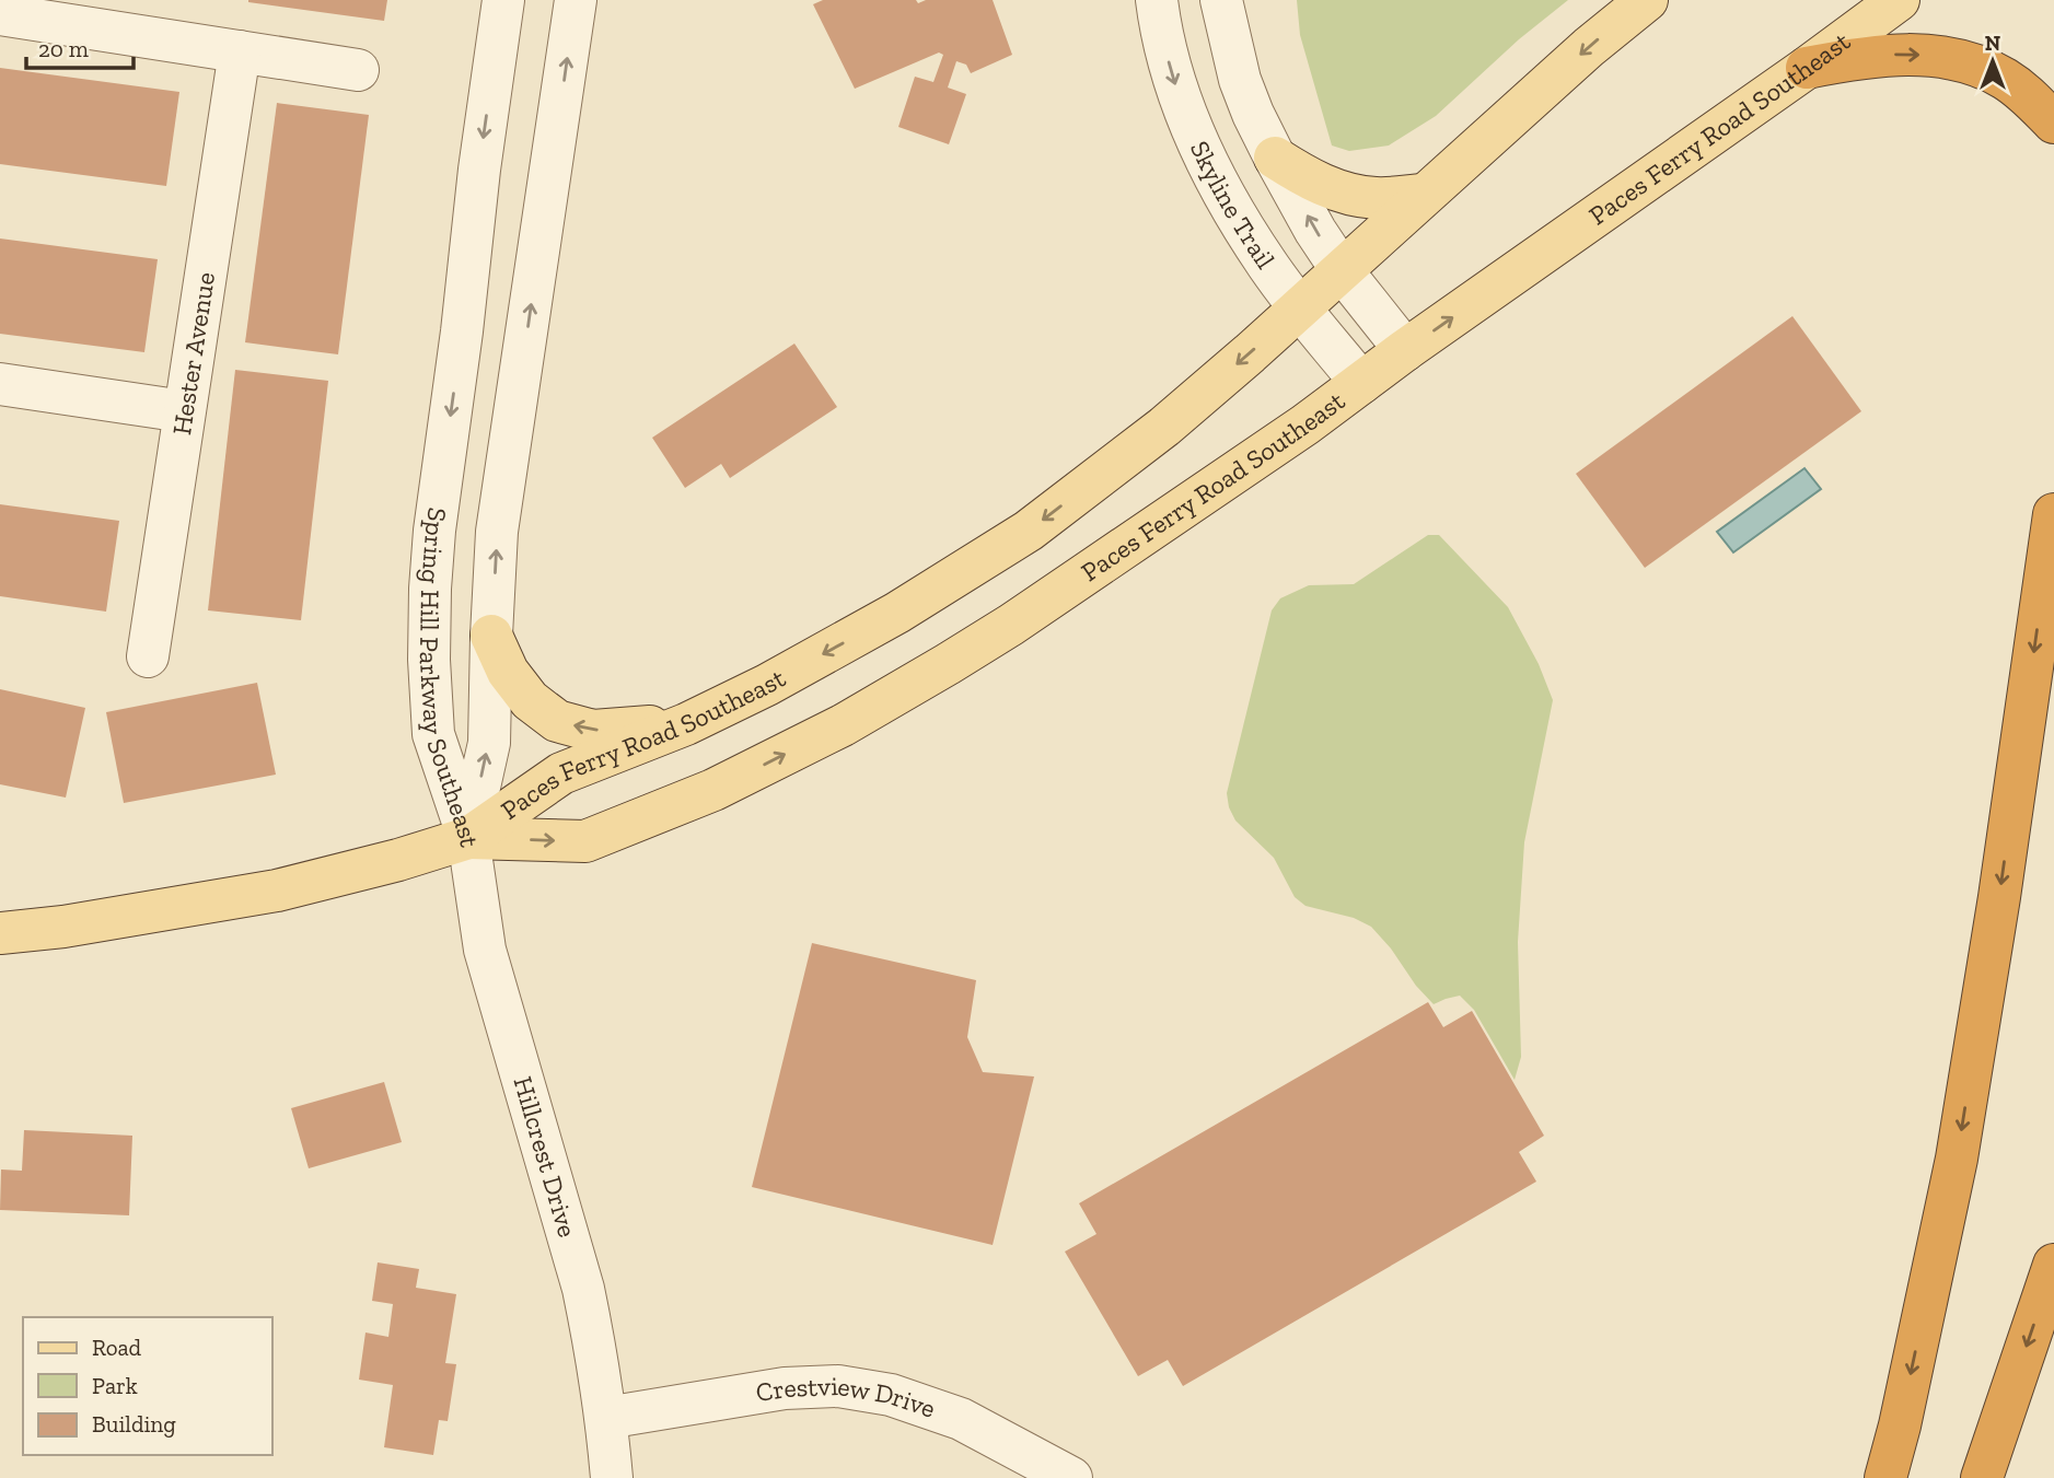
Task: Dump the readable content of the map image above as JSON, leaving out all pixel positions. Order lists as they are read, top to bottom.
{
  "streets": {
    "main road": ["Paces Ferry Road Southeast"],
    "street": [
      "Skyline Trail",
      "Hester Avenue",
      "Spring Hill Parkway Southeast",
      "Hillcrest Drive",
      "Crestview Drive"
    ]
  },
  "crossings": [
    ["Paces Ferry Road Southeast", "Skyline Trail"],
    ["Paces Ferry Road Southeast", "Spring Hill Parkway Southeast"],
    ["Paces Ferry Road Southeast", "Hillcrest Drive"],
    ["Spring Hill Parkway Southeast", "Hillcrest Drive"],
    ["Hillcrest Drive", "Crestview Drive"]
  ],
  "legend": ["Road", "Park", "Building"],
  "scale_bar": "20 m",
  "north": "top"
}
